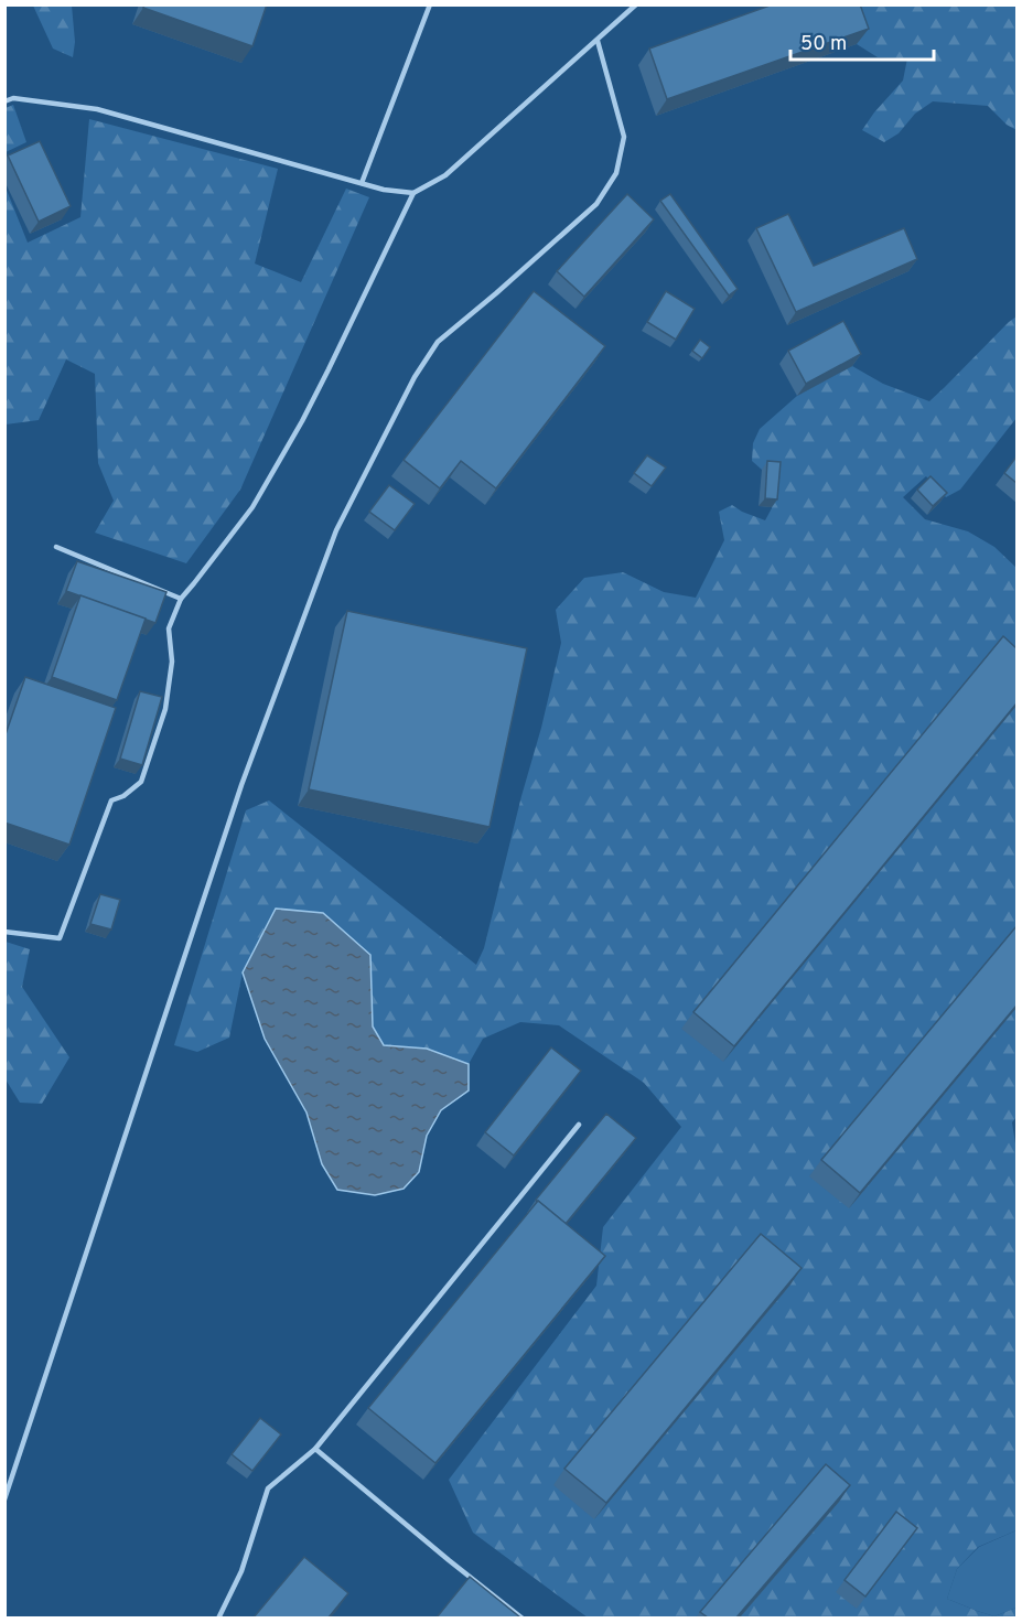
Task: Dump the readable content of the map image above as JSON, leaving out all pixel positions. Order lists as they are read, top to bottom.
{
  "scale_bar": "50 m"
}
